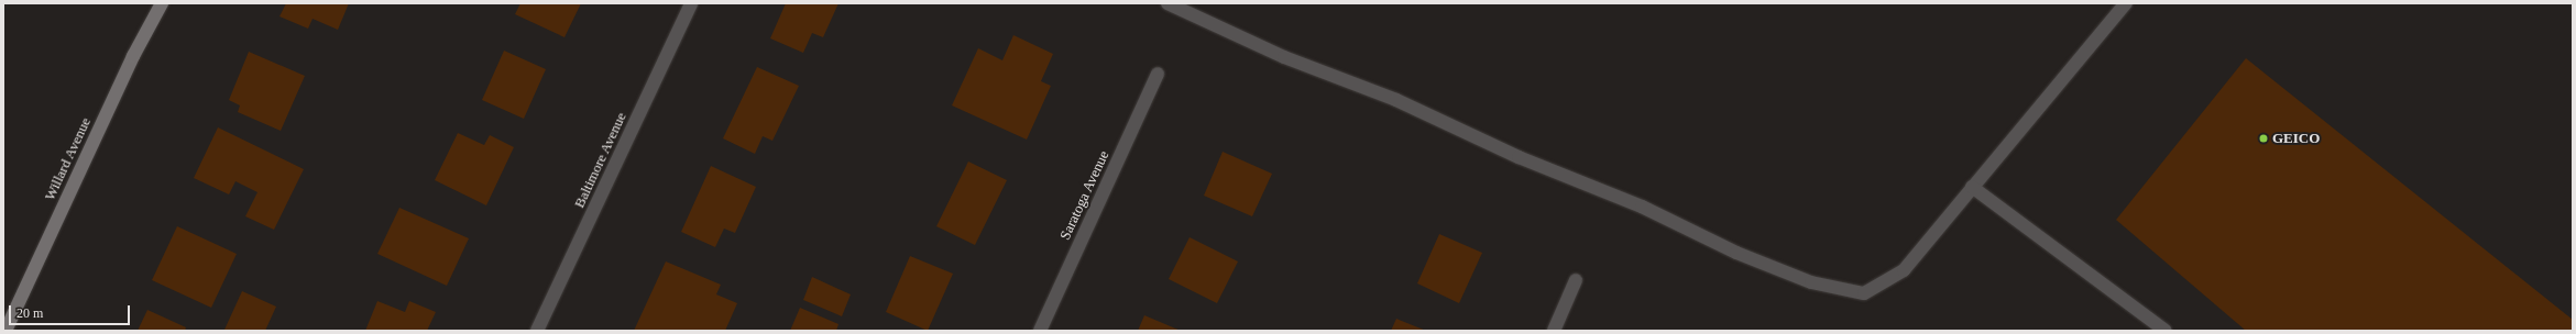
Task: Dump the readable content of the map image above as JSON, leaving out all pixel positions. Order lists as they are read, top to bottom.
{
  "streets": {
    "street": ["Willard Avenue", "Baltimore Avenue", "Saratoga Avenue"]
  },
  "places": ["GEICO"],
  "scale_bar": "20 m"
}
